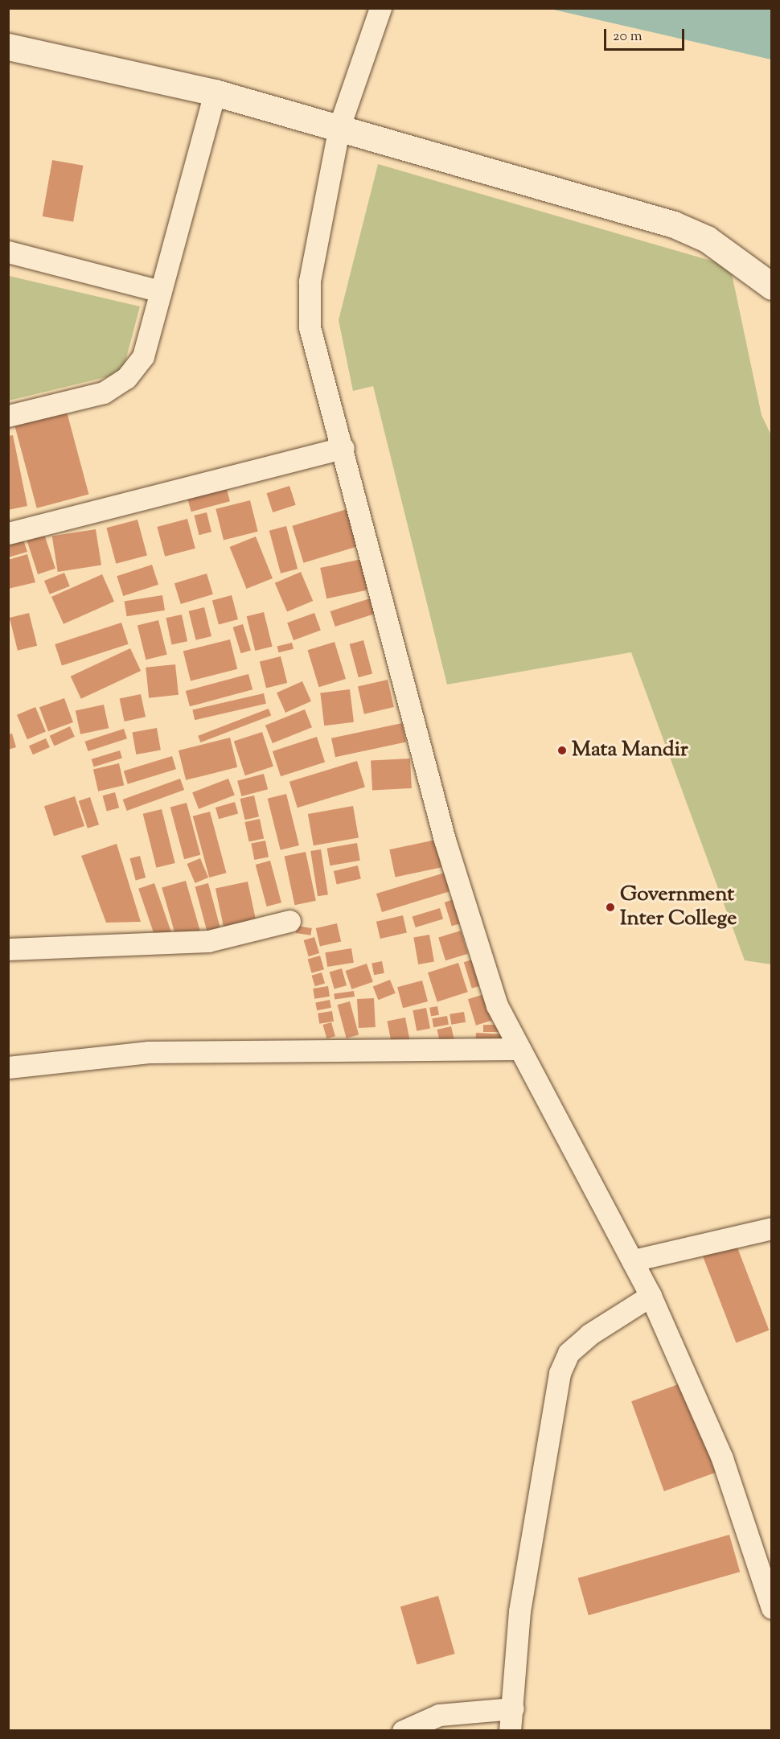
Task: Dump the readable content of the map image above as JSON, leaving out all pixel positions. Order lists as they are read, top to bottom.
{
  "places": ["Mata Mandir", "Government Inter College"],
  "scale_bar": "20 m"
}
